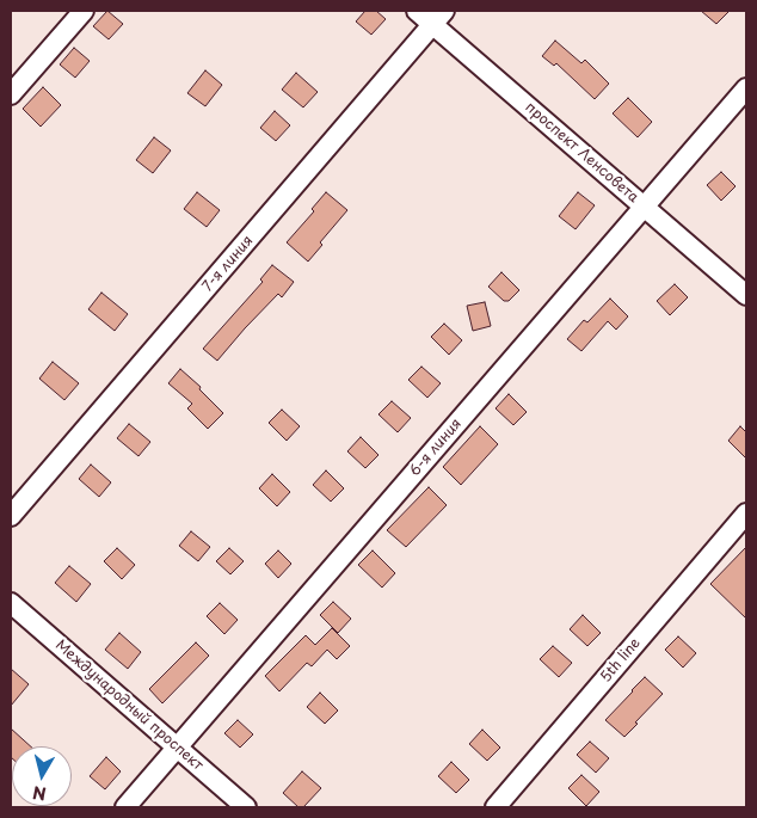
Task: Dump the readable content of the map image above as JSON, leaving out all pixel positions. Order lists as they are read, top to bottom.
{
  "streets": {
    "street": [
      "проспект Ленсовета",
      "7-я линия",
      "6-я линия",
      "5th line",
      "Международный проспект"
    ]
  },
  "crossings": [
    ["проспект Ленсовета", "7-я линия"],
    ["проспект Ленсовета", "6-я линия"],
    ["6-я линия", "Международный проспект"]
  ],
  "north": "bottom"
}
